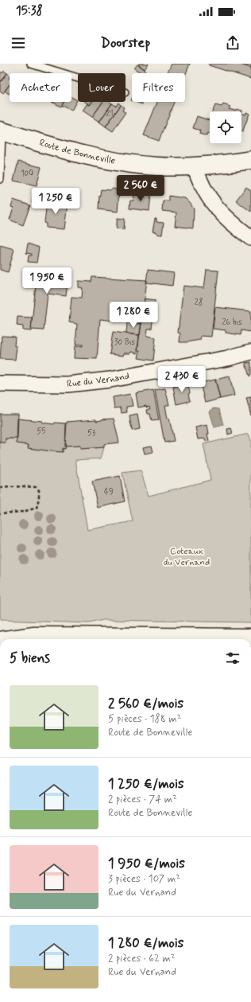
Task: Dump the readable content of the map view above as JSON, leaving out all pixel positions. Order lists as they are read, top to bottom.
{
  "streets": {
    "main road": ["Route de Bonneville"],
    "street": ["Rue du Vernand"]
  },
  "parks": ["Coteaux du Vernand"],
  "house_numbers": [
    "21",
    "100",
    "28",
    "26 bis",
    "30 Bis",
    "55",
    "53",
    "49"
  ],
  "page": {
    "status": "15:38",
    "header": "Doorstep",
    "chip": ["Acheter", "Louer", "Filtres"],
    "price": [
      "2 560 €",
      "1 250 €",
      "1 950 €",
      "1 280 €",
      "2 430 €"
    ],
    "heading": "5 biens",
    "list": [
      {
        "name": "2 560 €/mois",
        "note": "5 pièces · 188 m² · Route de Bonneville"
      },
      {
        "name": "1 250 €/mois",
        "note": "2 pièces · 74 m² · Route de Bonneville"
      },
      {
        "name": "1 950 €/mois",
        "note": "3 pièces · 107 m² · Rue du Vernand"
      },
      {
        "name": "1 280 €/mois",
        "note": "2 pièces · 62 m² · Rue du Vernand"
      }
    ]
  }
}
